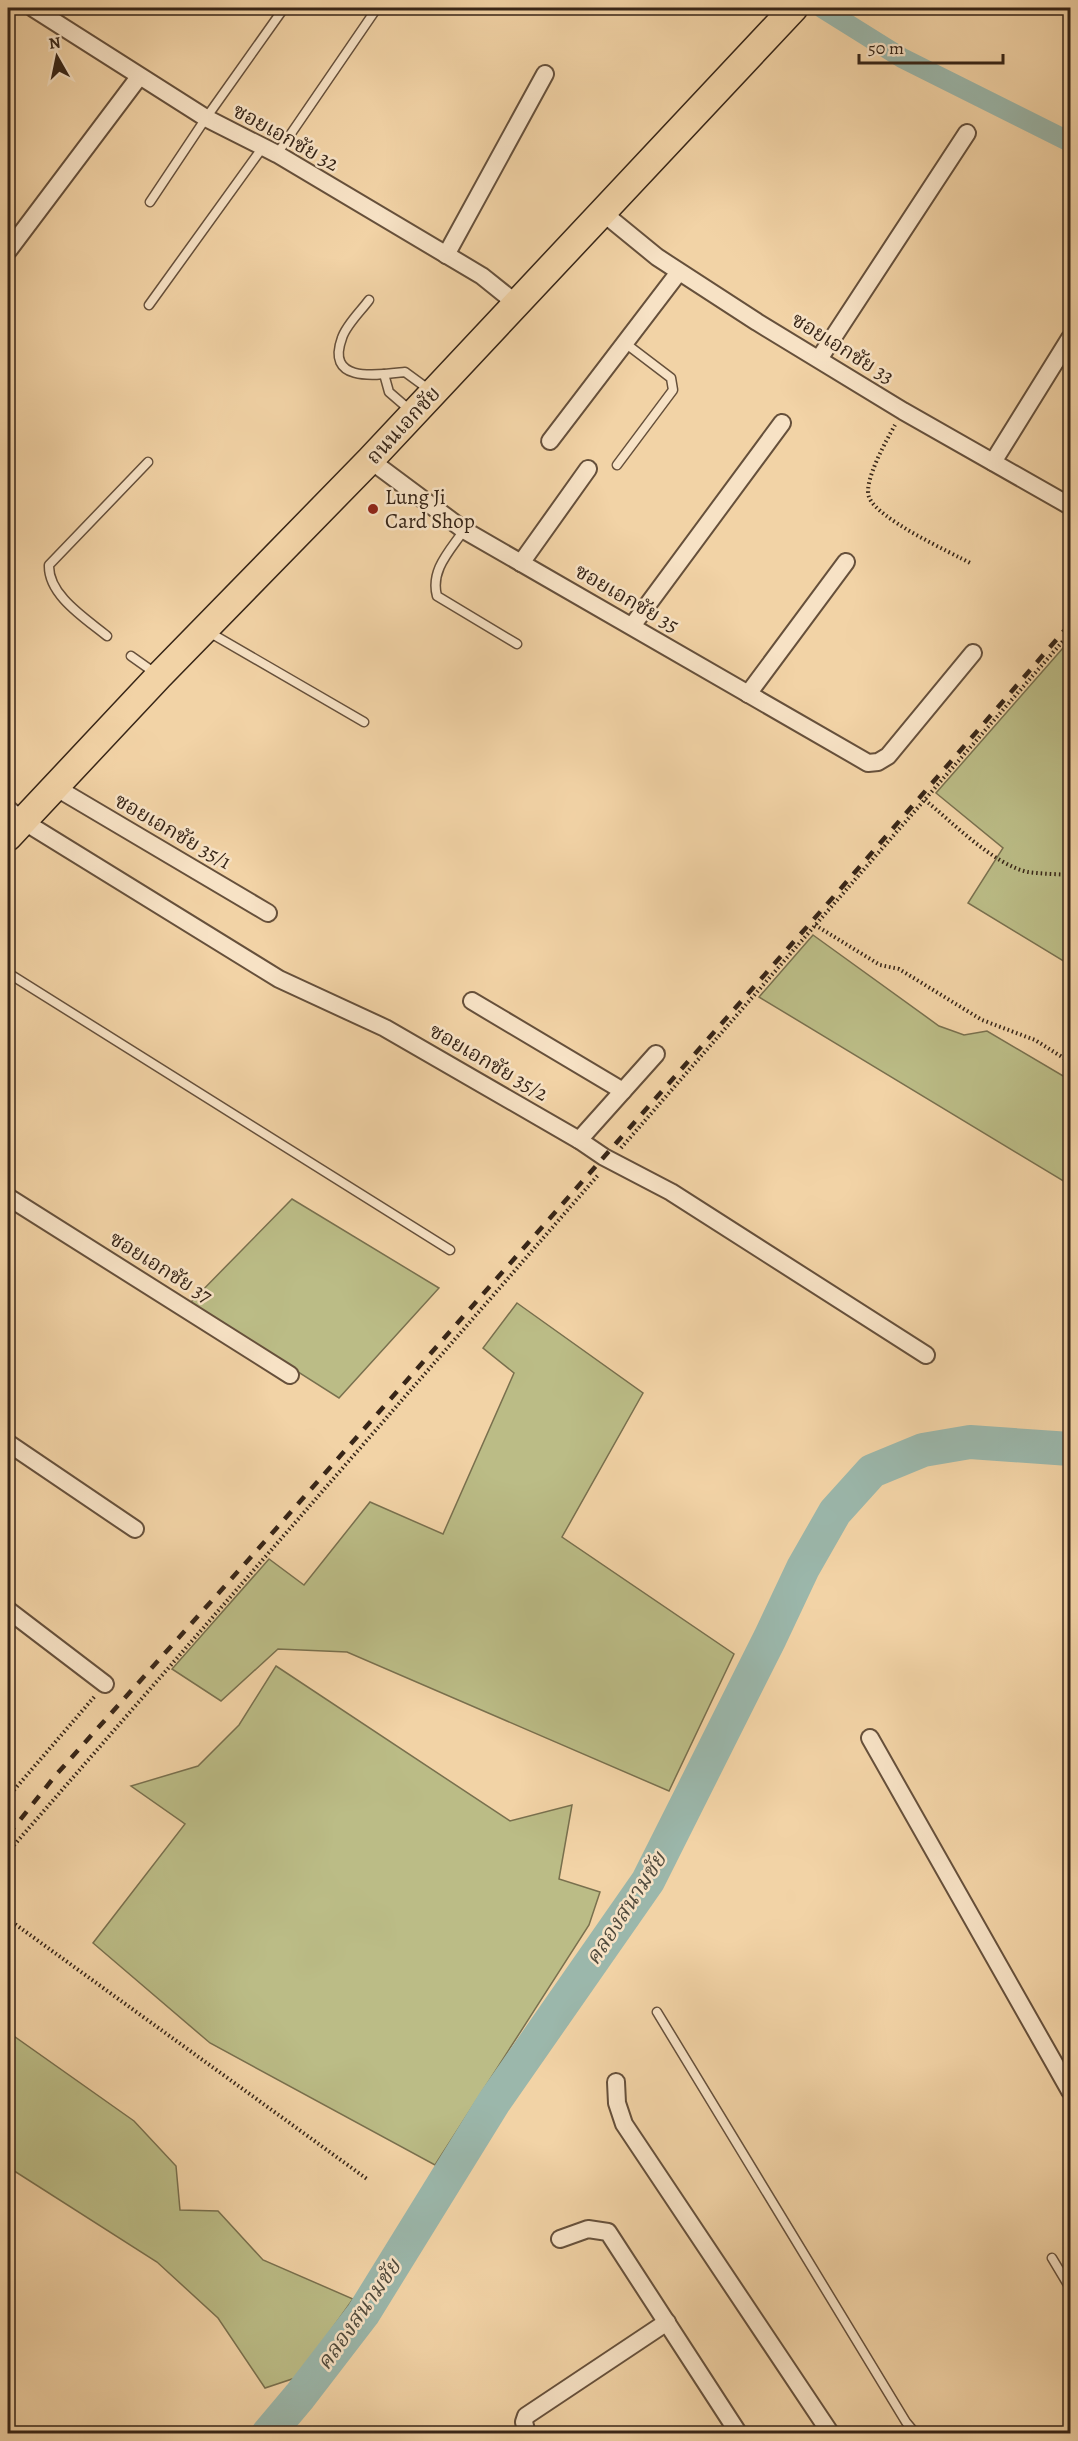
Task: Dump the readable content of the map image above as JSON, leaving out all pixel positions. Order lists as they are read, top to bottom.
{
  "streets": {
    "main road": ["ถนนเอกชัย"],
    "street": [
      "ซอยเอกชัย 32",
      "ซอยเอกชัย 33",
      "ซอยเอกชัย 35",
      "ซอยเอกชัย 35/1",
      "ซอยเอกชัย 35/2",
      "ซอยเอกชัย 37"
    ]
  },
  "crossings": [
    ["ซอยเอกชัย 32", "ถนนเอกชัย"],
    ["ซอยเอกชัย 33", "ถนนเอกชัย"],
    ["ถนนเอกชัย", "ซอยเอกชัย 35"],
    ["ถนนเอกชัย", "ซอยเอกชัย 35/1"],
    ["ถนนเอกชัย", "ซอยเอกชัย 35/2"]
  ],
  "water": ["คลองสนามชัย"],
  "places": ["Lung Ji Card Shop"],
  "scale_bar": "50 m",
  "north": "top"
}
